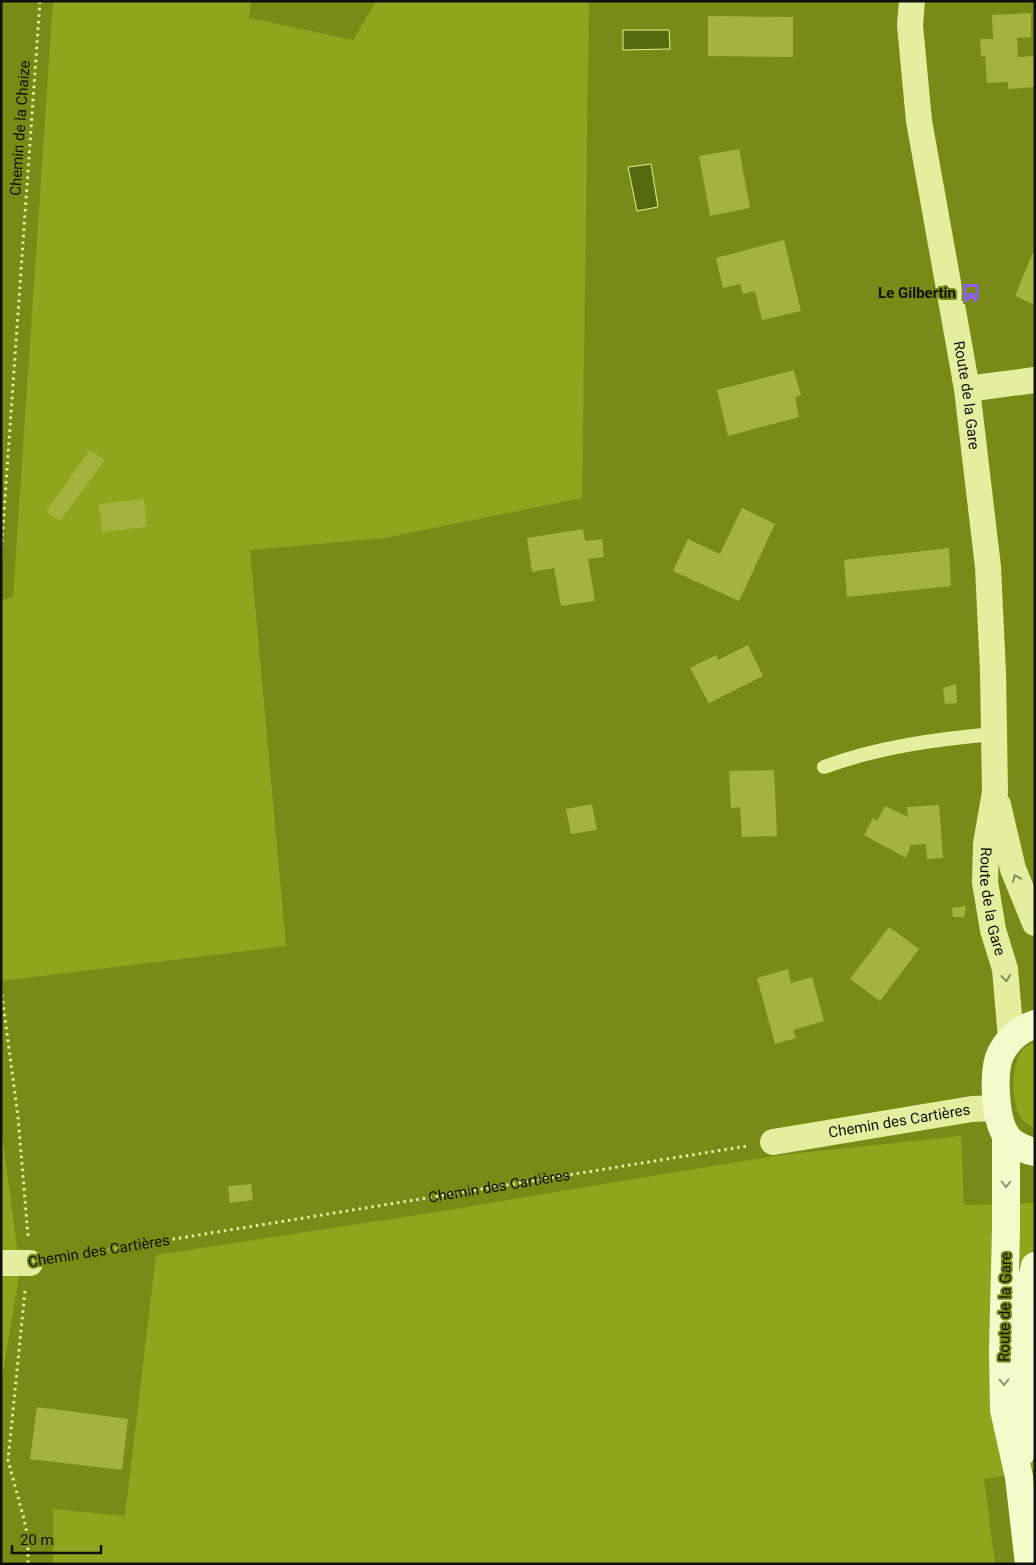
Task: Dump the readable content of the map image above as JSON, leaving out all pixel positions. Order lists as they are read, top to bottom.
{
  "streets": {
    "main road": ["Route de la Gare"],
    "street": ["Chemin des Cartières"],
    "path": ["Chemin de la Chaize"]
  },
  "crossings": [
    ["Route de la Gare", "Chemin des Cartières"]
  ],
  "places": {
    "bus stop": ["Le Gilbertin"]
  },
  "scale_bar": "20 m"
}
